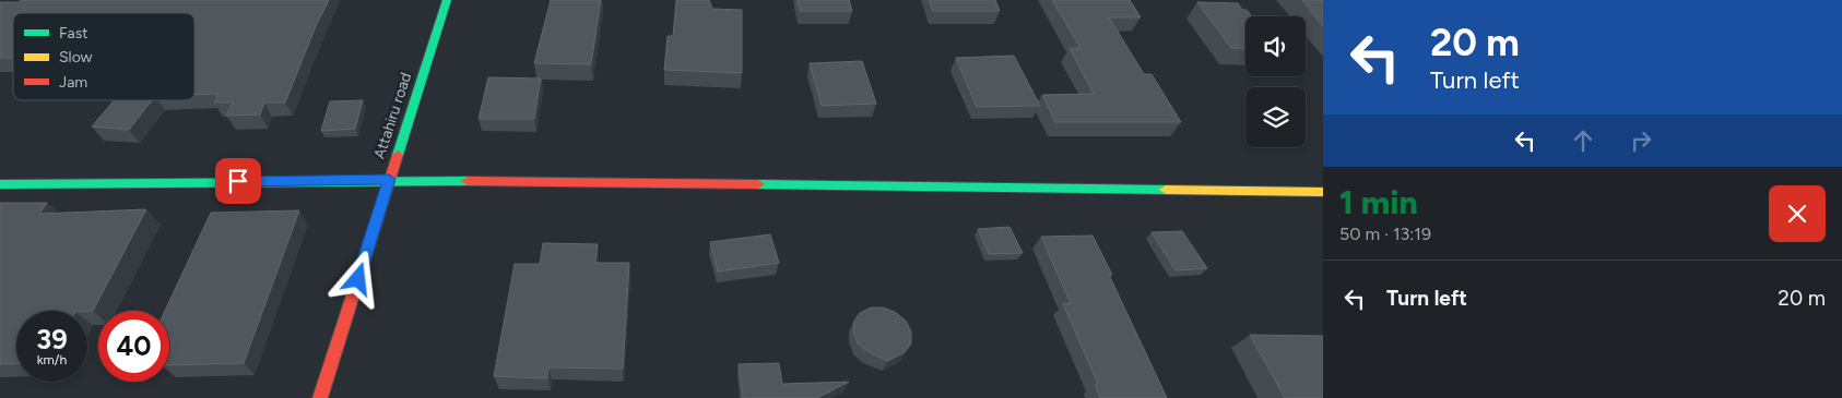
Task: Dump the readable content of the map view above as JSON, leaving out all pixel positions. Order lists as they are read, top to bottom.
{
  "streets": {
    "street": ["Attahiru road"]
  },
  "legend": ["Fast", "Slow", "Jam"],
  "page": {
    "turn": ["20 m", "Turn left"],
    "heading": ["1 min", "50 m · 13:19"],
    "list": [
      {
        "name": "Turn left",
        "value": "20 m"
      }
    ],
    "speed": "39 km/h",
    "limit": "40"
  }
}
